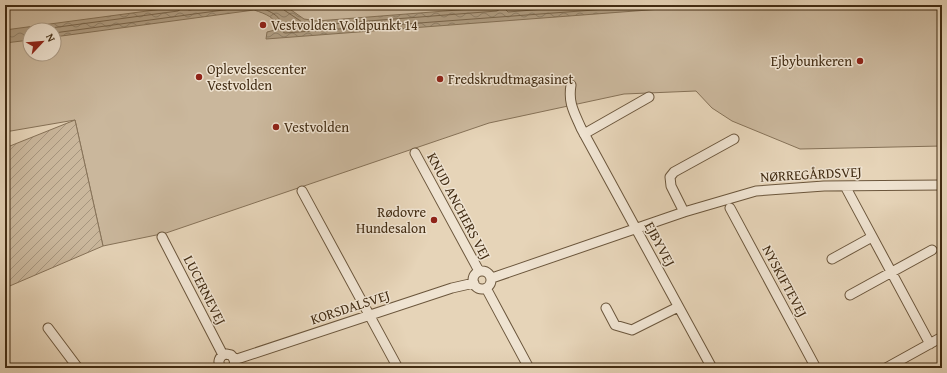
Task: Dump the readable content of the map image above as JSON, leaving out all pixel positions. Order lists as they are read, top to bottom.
{
  "streets": {
    "street": [
      "NØRREGÅRDSVEJ",
      "KNUD ANCHERS VEJ",
      "EJBYVEJ",
      "NYSKIFTEVEJ",
      "LUCERNEVEJ",
      "KORSDALSVEJ"
    ]
  },
  "crossings": [
    ["NØRREGÅRDSVEJ", "EJBYVEJ"],
    ["KNUD ANCHERS VEJ", "KORSDALSVEJ"]
  ],
  "places": [
    "Vestvolden Voldpunkt 14",
    "Ejbybunkeren",
    "Oplevelsescenter Vestvolden",
    "Fredskrudtmagasinet",
    "Vestvolden",
    "Rødovre Hundesalon"
  ],
  "north": "top right"
}
